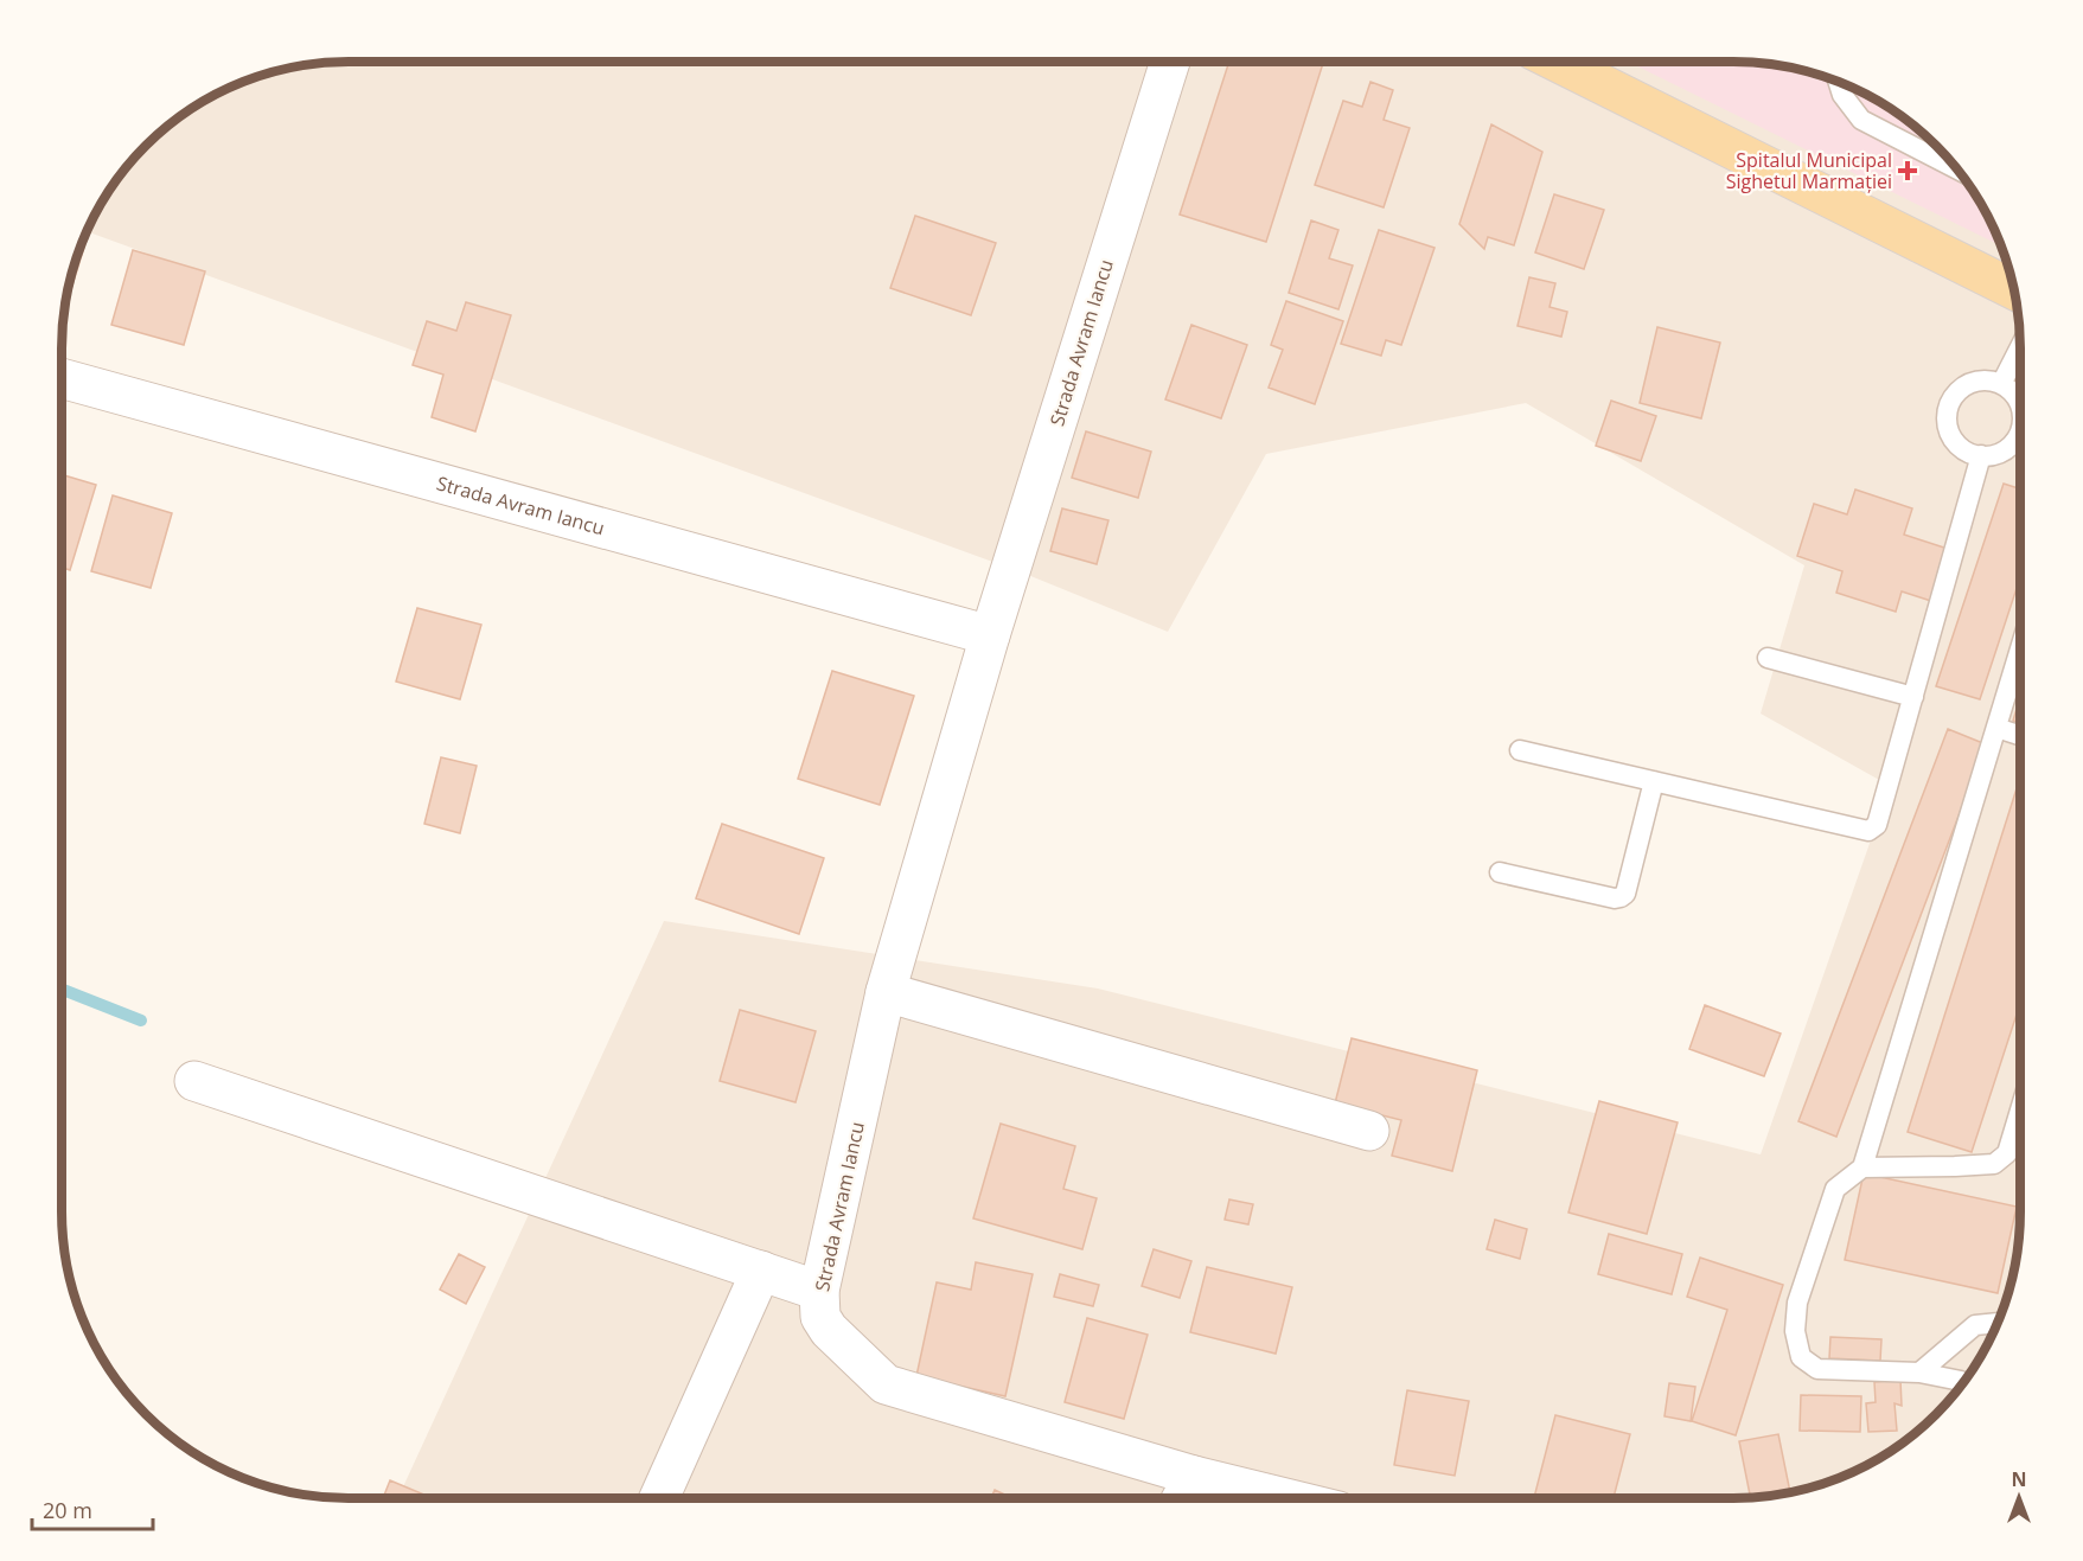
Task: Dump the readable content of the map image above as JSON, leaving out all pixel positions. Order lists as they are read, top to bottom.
{
  "streets": {
    "street": ["Strada Avram Iancu"]
  },
  "places": {
    "health": ["Spitalul Municipal Sighetul Marmației"]
  },
  "scale_bar": "20 m",
  "north": "top"
}
